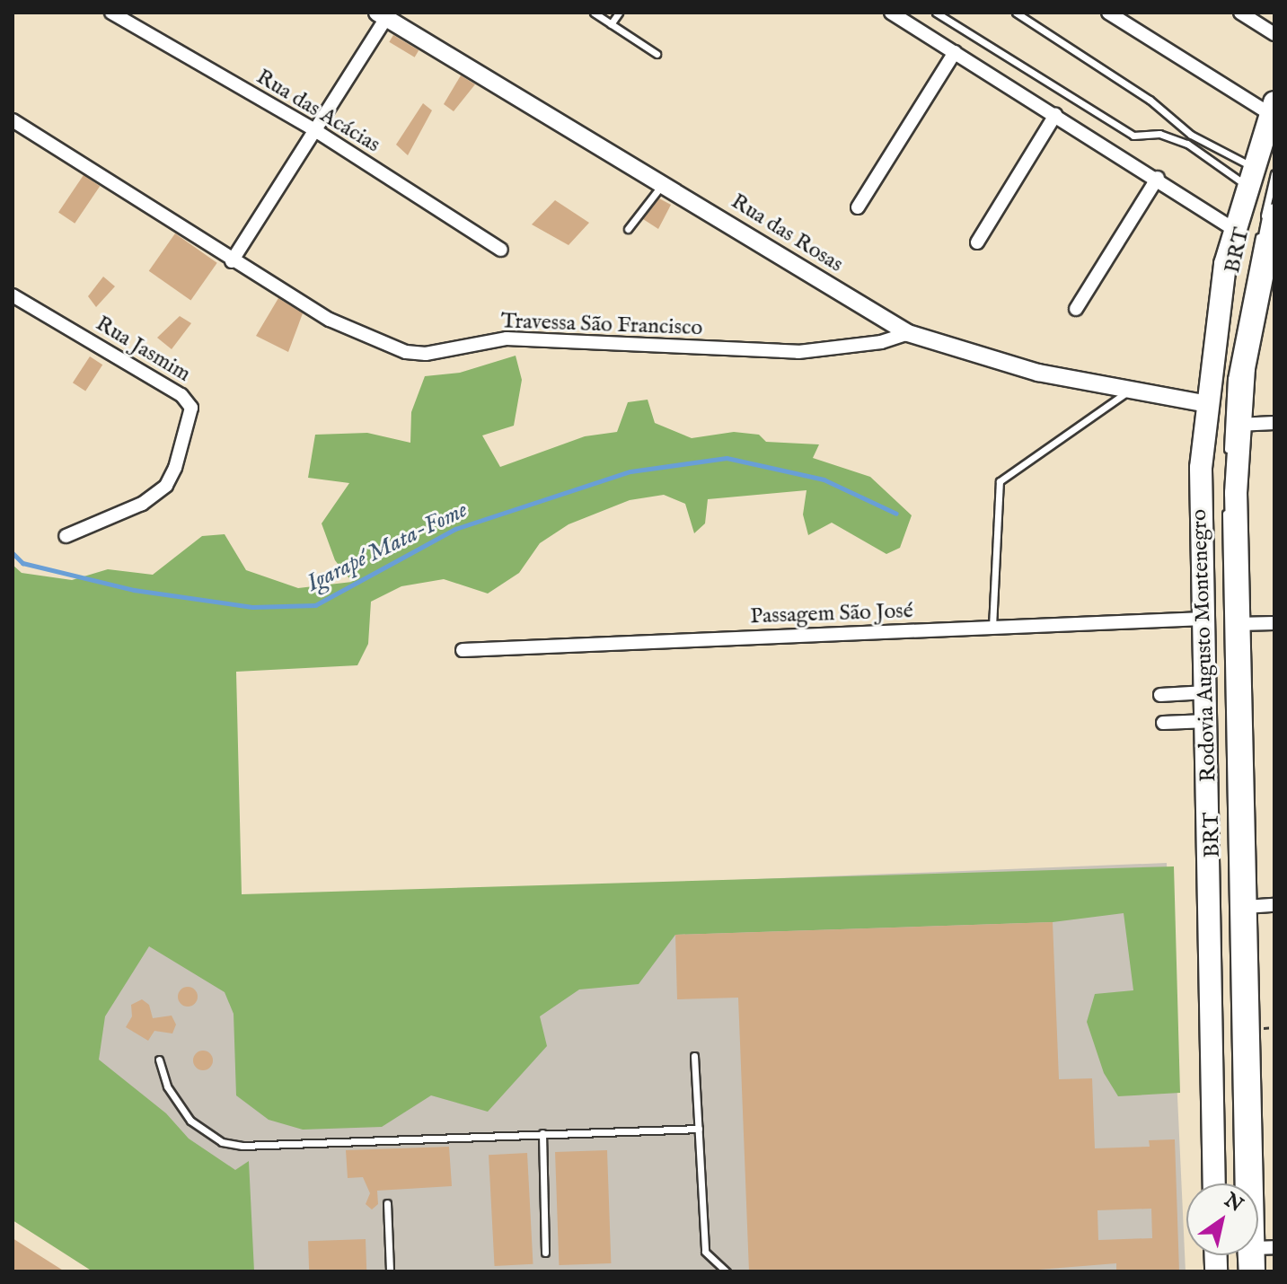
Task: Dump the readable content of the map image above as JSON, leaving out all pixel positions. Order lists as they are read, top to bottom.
{
  "streets": {
    "main road": ["Rodovia Augusto Montenegro"],
    "street": [
      "Rua das Acácias",
      "Rua das Rosas",
      "Travessa São Francisco",
      "Rua Jasmim",
      "Passagem São José"
    ],
    "lane": ["BRT"]
  },
  "crossings": [
    ["Rua das Rosas", "Travessa São Francisco"],
    ["Rua das Rosas", "Rodovia Augusto Montenegro"],
    ["Passagem São José", "Rodovia Augusto Montenegro"]
  ],
  "water": ["Igarapé Mata-Fome"],
  "north": "top right"
}
